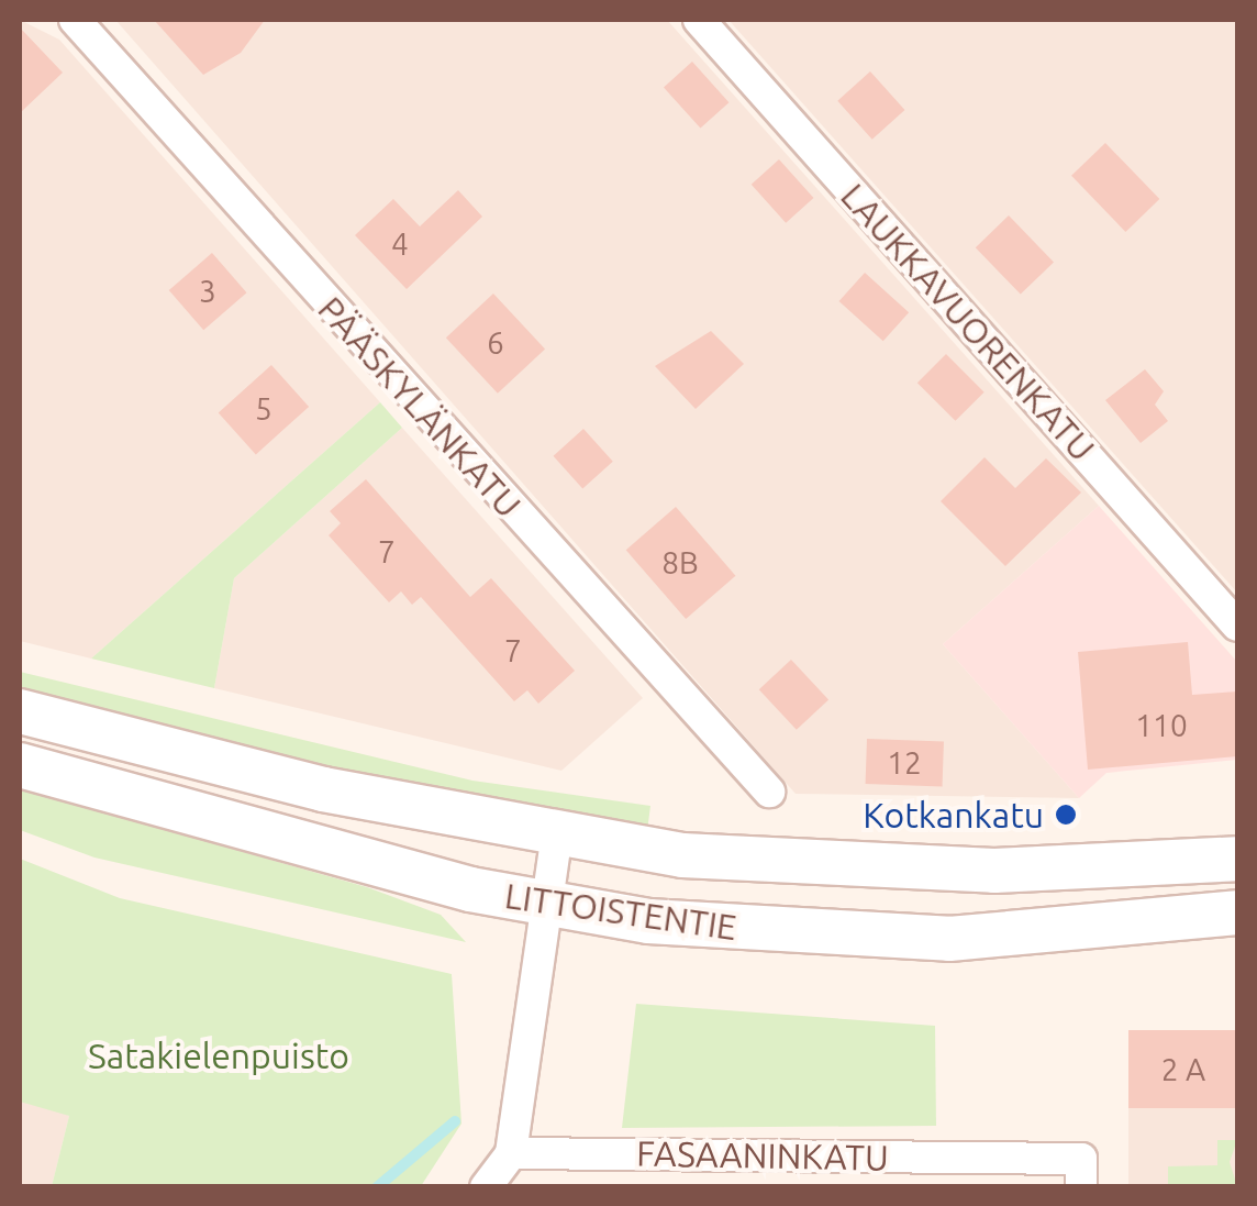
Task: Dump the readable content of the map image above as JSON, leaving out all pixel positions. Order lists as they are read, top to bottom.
{
  "streets": {
    "main road": ["LITTOISTENTIE"],
    "street": ["LAUKKAVUORENKATU", "PÄÄSKYLÄNKATU", "FASAANINKATU"]
  },
  "parks": ["Satakielenpuisto"],
  "places": ["Kotkankatu"],
  "house_numbers": [
    "4",
    "3",
    "6",
    "5",
    "7",
    "8B",
    "7",
    "110",
    "12",
    "2 A"
  ]
}
